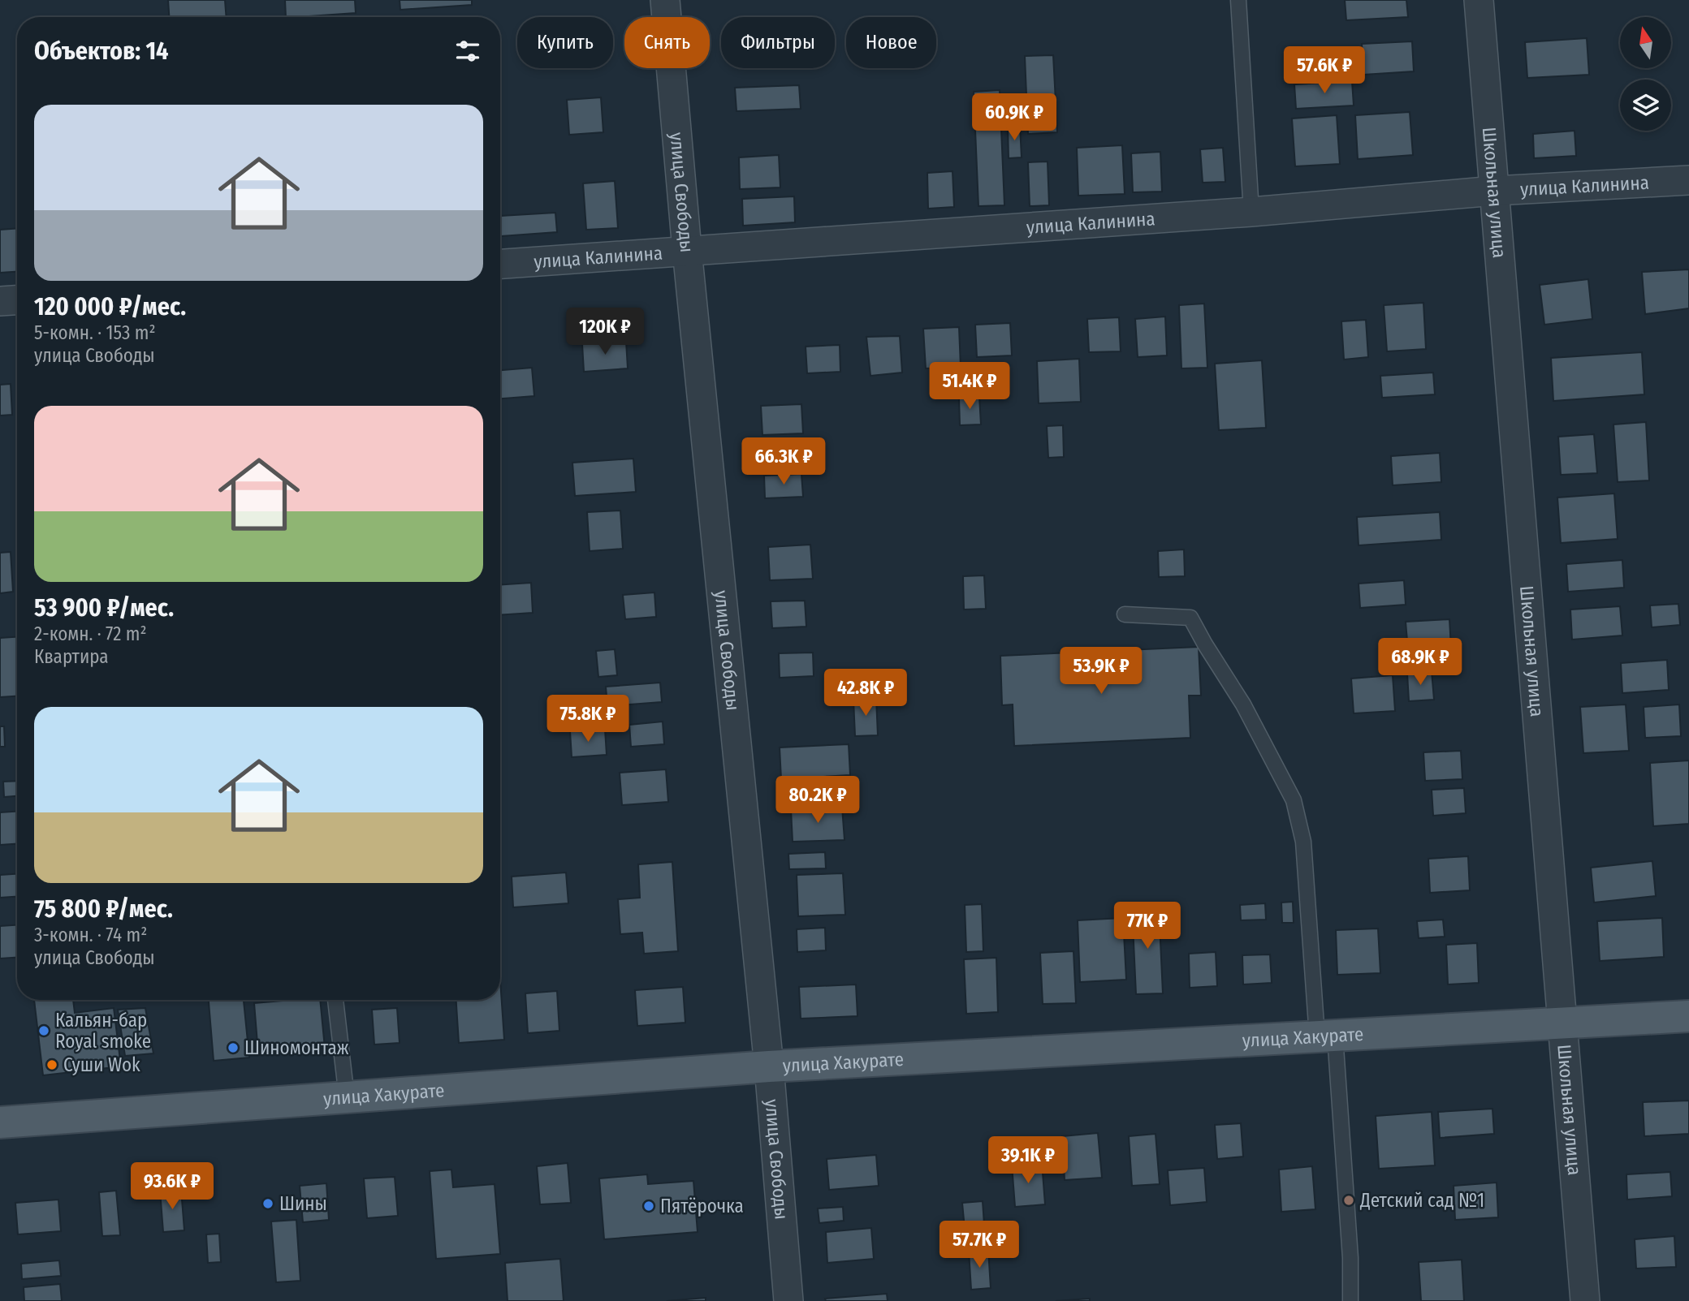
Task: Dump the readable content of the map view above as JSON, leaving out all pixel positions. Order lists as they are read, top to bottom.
{
  "streets": {
    "main road": ["улица Хакурате"],
    "street": ["улица Калинина", "Школьная улица", "улица Свободы"]
  },
  "crossings": [
    ["улица Калинина", "Школьная улица"],
    ["улица Калинина", "улица Свободы"],
    ["Школьная улица", "улица Хакурате"],
    ["улица Свободы", "улица Хакурате"]
  ],
  "places": [
    "Кальян-бар Royal smoke",
    "Шиномонтаж",
    "Суши Wok",
    "Детский сад №1",
    "Шины",
    "Пятёрочка"
  ],
  "north": "top",
  "page": {
    "chip": [
      "Купить",
      "Снять",
      "Фильтры",
      "Новое"
    ],
    "heading": "Объектов: 14",
    "price": [
      "57.6K ₽",
      "60.9K ₽",
      "120K ₽",
      "51.4K ₽",
      "66.3K ₽",
      "68.9K ₽",
      "53.9K ₽",
      "42.8K ₽",
      "75.8K ₽",
      "80.2K ₽",
      "77K ₽",
      "39.1K ₽",
      "93.6K ₽",
      "57.7K ₽"
    ],
    "list": [
      {
        "name": "120 000 ₽/мес.",
        "note": "5-комн. · 153 m² · улица Свободы"
      },
      {
        "name": "53 900 ₽/мес.",
        "note": "2-комн. · 72 m² · Квартира"
      },
      {
        "name": "75 800 ₽/мес.",
        "note": "3-комн. · 74 m² · улица Свободы"
      }
    ]
  }
}
